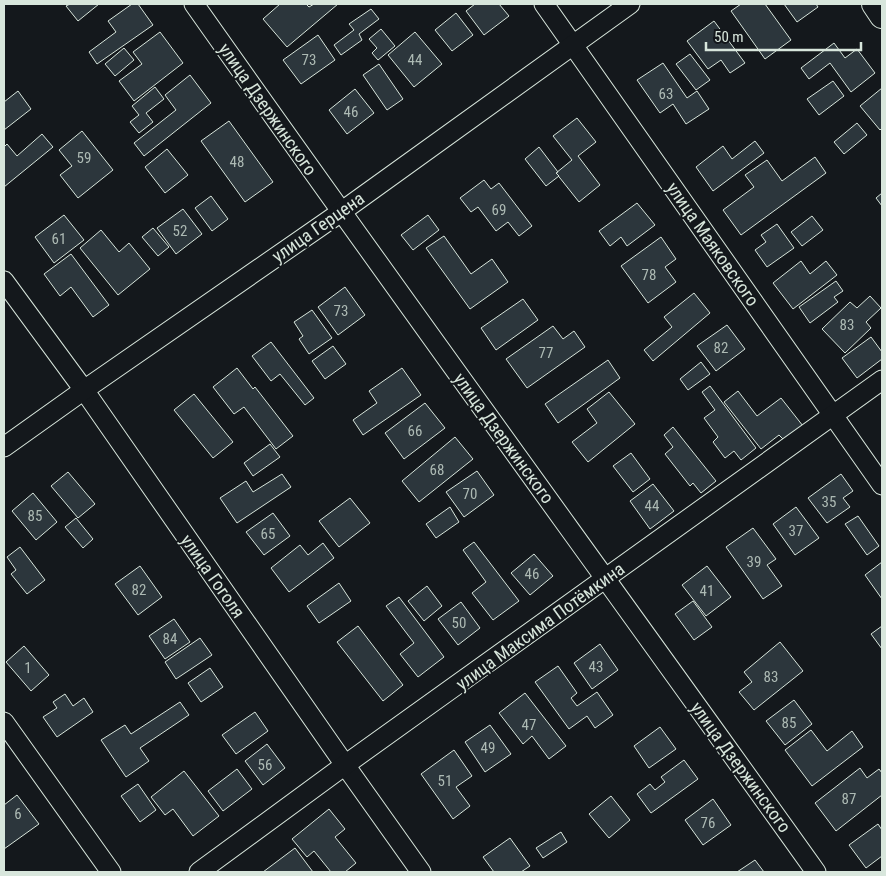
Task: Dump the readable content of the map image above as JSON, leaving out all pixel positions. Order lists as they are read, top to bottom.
{
  "streets": {
    "street": [
      "улица Дзержинского",
      "улица Герцена",
      "улица Маяковского",
      "улица Гоголя",
      "улица Максима Потёмкина"
    ]
  },
  "crossings": [
    ["улица Дзержинского", "улица Герцена"],
    ["улица Дзержинского", "улица Максима Потёмкина"],
    ["улица Герцена", "улица Маяковского"],
    ["улица Герцена", "улица Гоголя"],
    ["улица Маяковского", "улица Максима Потёмкина"],
    ["улица Гоголя", "улица Максима Потёмкина"]
  ],
  "house_numbers": [
    "73",
    "44",
    "63",
    "46",
    "59",
    "48",
    "69",
    "52",
    "61",
    "78",
    "73",
    "83",
    "82",
    "77",
    "66",
    "68",
    "70",
    "35",
    "44",
    "85",
    "37",
    "65",
    "39",
    "46",
    "82",
    "41",
    "50",
    "84",
    "43",
    "1",
    "83",
    "85",
    "47",
    "49",
    "56",
    "51",
    "87",
    "6",
    "76"
  ],
  "scale_bar": "50 m"
}
